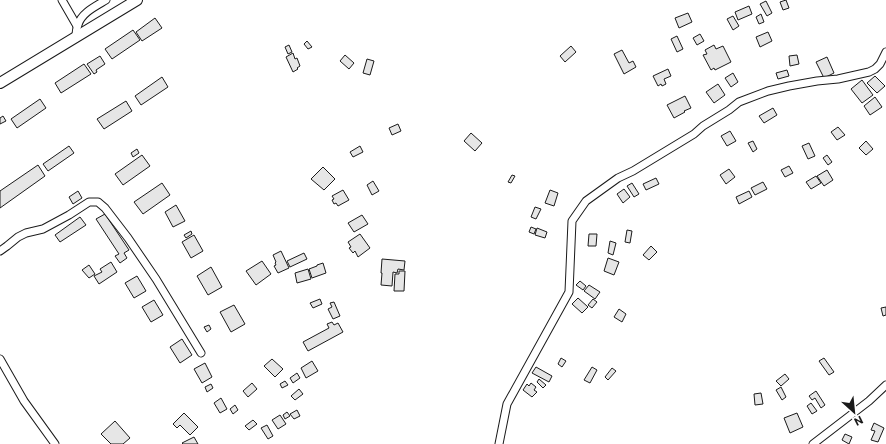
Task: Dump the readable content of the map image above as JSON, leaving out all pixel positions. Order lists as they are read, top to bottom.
{
  "north": "bottom right"
}
